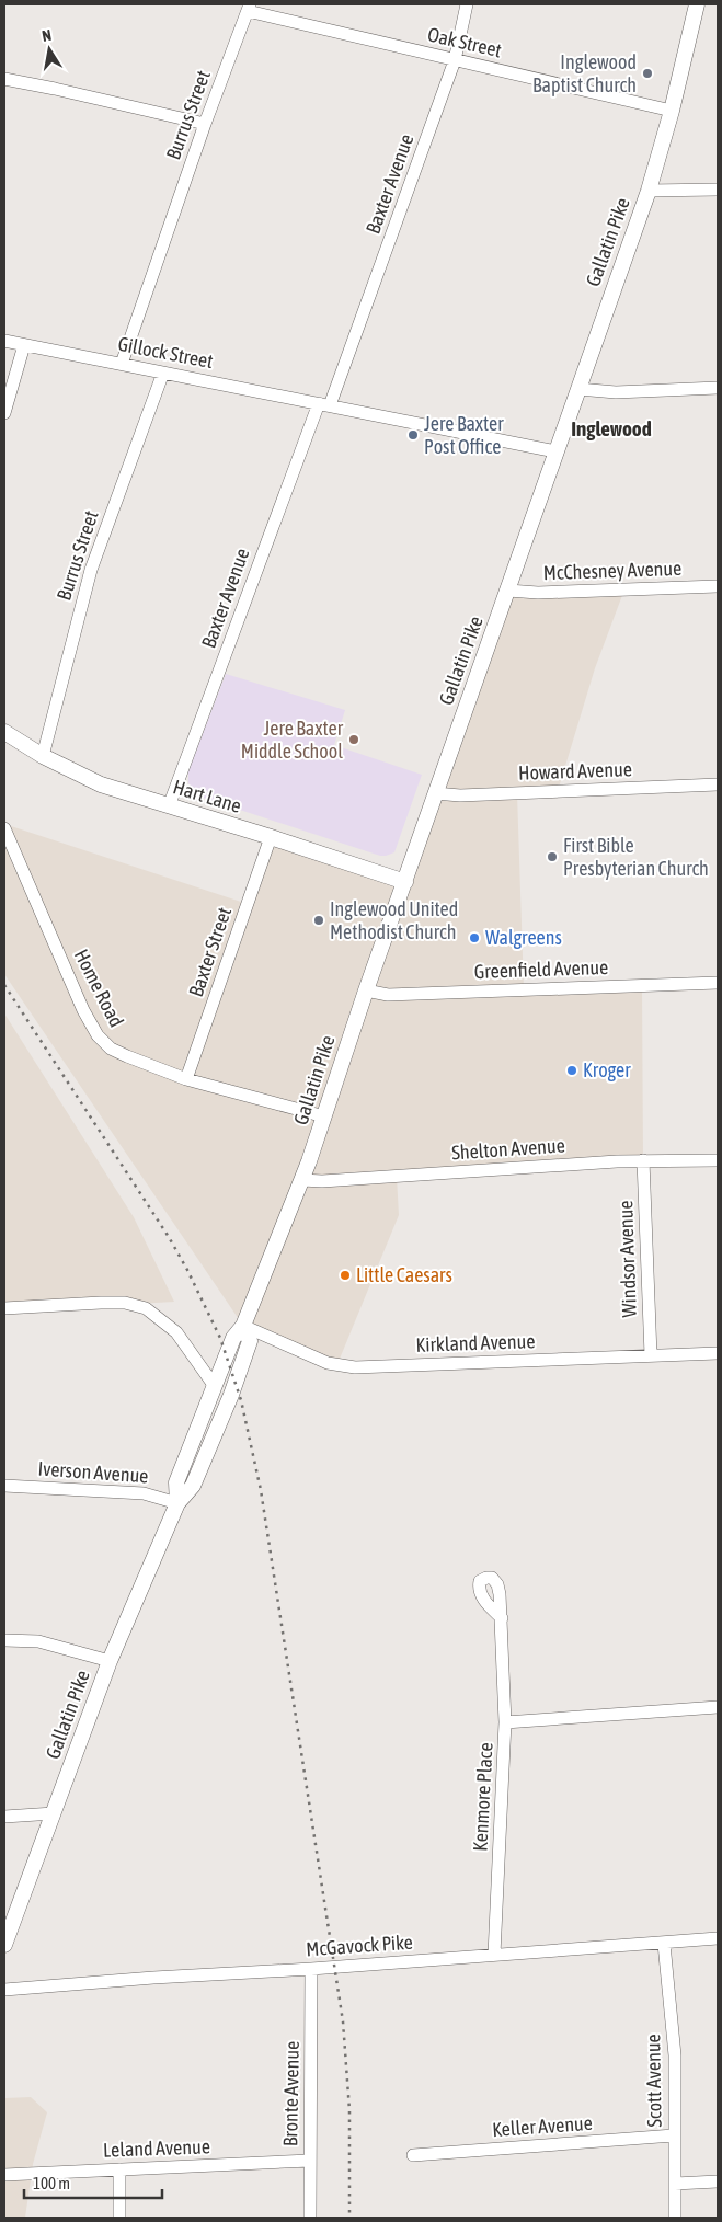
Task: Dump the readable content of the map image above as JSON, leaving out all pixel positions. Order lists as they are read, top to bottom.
{
  "streets": {
    "main road": ["Gallatin Pike", "Hart Lane"],
    "street": [
      "Oak Street",
      "Burrus Street",
      "Baxter Avenue",
      "Gillock Street",
      "McChesney Avenue",
      "Howard Avenue",
      "Baxter Street",
      "Greenfield Avenue",
      "Home Road",
      "Shelton Avenue",
      "Windsor Avenue",
      "Kirkland Avenue",
      "Iverson Avenue",
      "Kenmore Place",
      "McGavock Pike",
      "Scott Avenue",
      "Bronte Avenue",
      "Keller Avenue",
      "Leland Avenue"
    ]
  },
  "crossings": [
    ["Oak Street", "Burrus Street"],
    ["Oak Street", "Baxter Avenue"],
    ["Oak Street", "Gallatin Pike"],
    ["Burrus Street", "Gillock Street"],
    ["Burrus Street", "Hart Lane"],
    ["Baxter Avenue", "Gillock Street"],
    ["Baxter Avenue", "Hart Lane"],
    ["Gallatin Pike", "Gillock Street"],
    ["Gallatin Pike", "McChesney Avenue"],
    ["Gallatin Pike", "Howard Avenue"],
    ["Gallatin Pike", "Hart Lane"],
    ["Gallatin Pike", "Greenfield Avenue"],
    ["Gallatin Pike", "Home Road"],
    ["Gallatin Pike", "Shelton Avenue"],
    ["Gallatin Pike", "Kirkland Avenue"],
    ["Gallatin Pike", "Iverson Avenue"],
    ["Hart Lane", "Baxter Street"],
    ["Baxter Street", "Home Road"],
    ["Shelton Avenue", "Windsor Avenue"],
    ["Windsor Avenue", "Kirkland Avenue"],
    ["Kenmore Place", "McGavock Pike"],
    ["McGavock Pike", "Scott Avenue"],
    ["McGavock Pike", "Bronte Avenue"],
    ["Scott Avenue", "Keller Avenue"],
    ["Bronte Avenue", "Leland Avenue"]
  ],
  "districts": ["Inglewood"],
  "places": [
    "Inglewood Baptist Church",
    "Jere Baxter Post Office",
    "Jere Baxter Middle School",
    "First Bible Presbyterian Church",
    "Inglewood United Methodist Church",
    "Walgreens",
    "Kroger",
    "Little Caesars"
  ],
  "scale_bar": "100 m",
  "north": "top"
}
